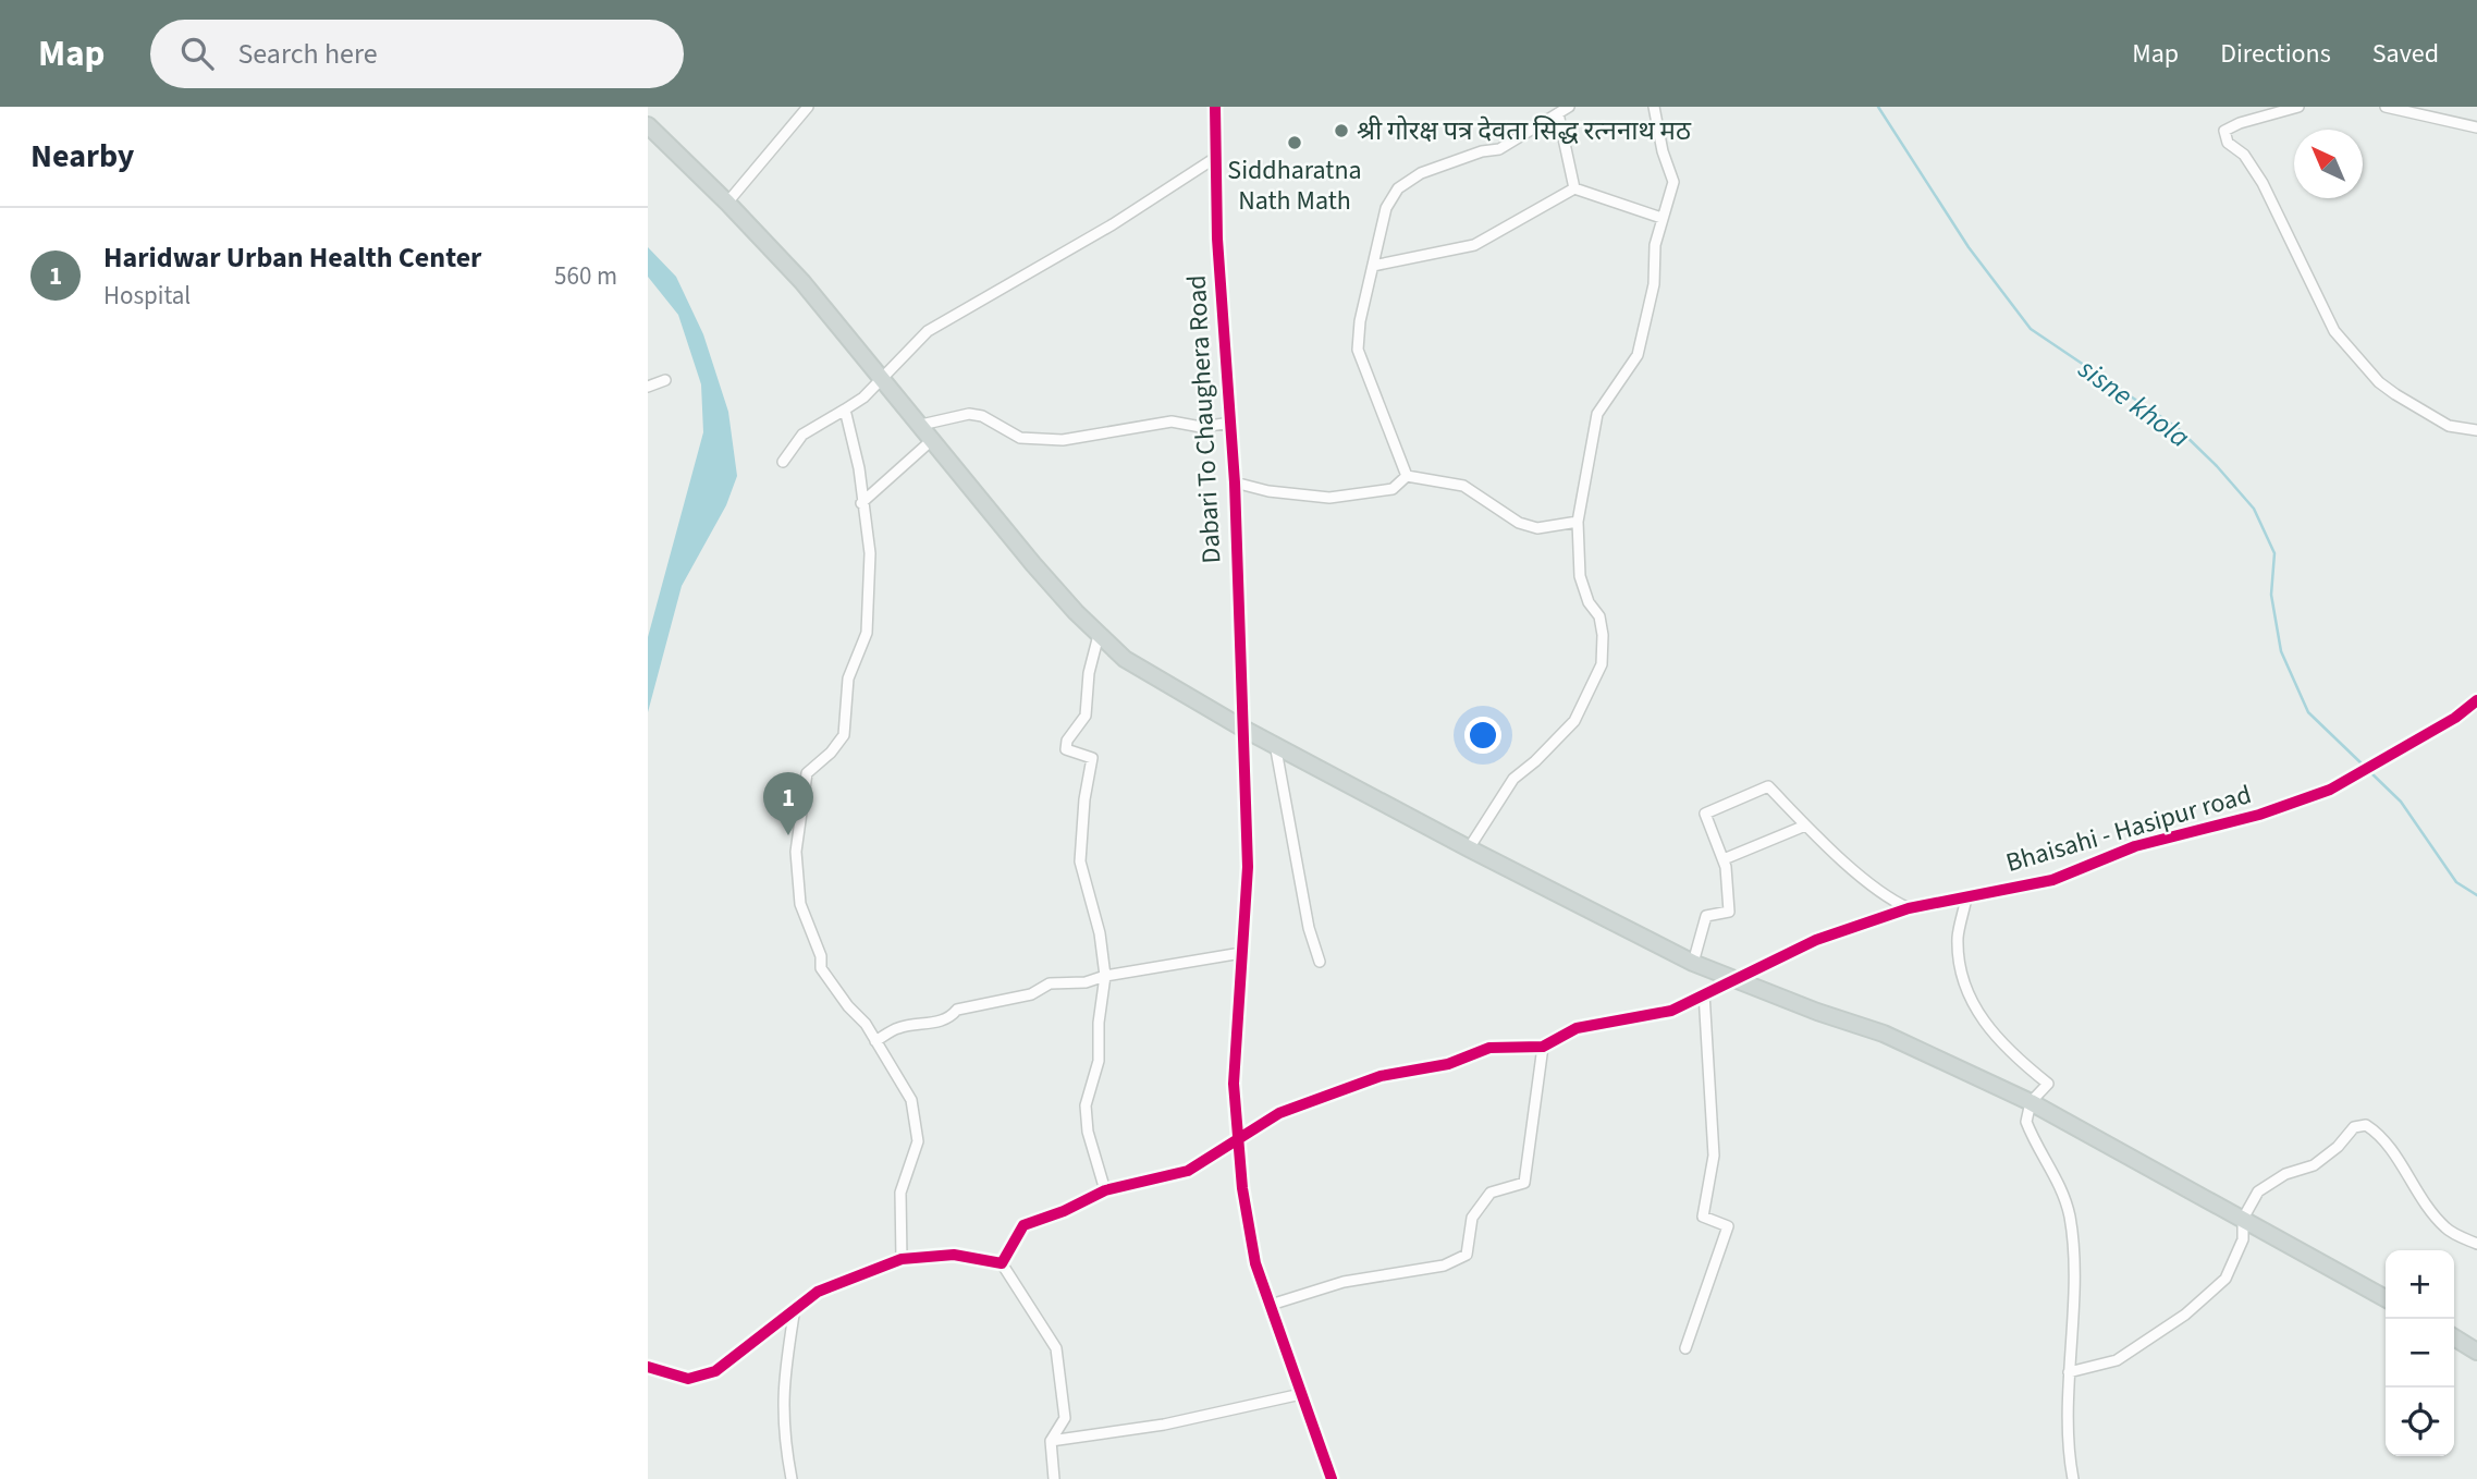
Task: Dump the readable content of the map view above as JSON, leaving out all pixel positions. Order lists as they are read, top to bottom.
{
  "streets": {
    "street": ["Dabari To Chaughera Road", "Bhaisahi - Hasipur road"]
  },
  "water": ["sisne khola"],
  "places": ["श्री गोरक्ष पत्र देवता सिद्ध रत्ननाथ मठ", "Siddharatna Nath Math"],
  "north": "top left",
  "page": {
    "header": "Map",
    "search": "Search here",
    "nav": ["Map", "Directions", "Saved"],
    "heading": "Nearby",
    "list": [
      {
        "mark": "1",
        "name": "Haridwar Urban Health Center",
        "note": "Hospital",
        "value": "560 m"
      }
    ],
    "pins": "1",
    "map_buttons": ["+", "−"]
  }
}
